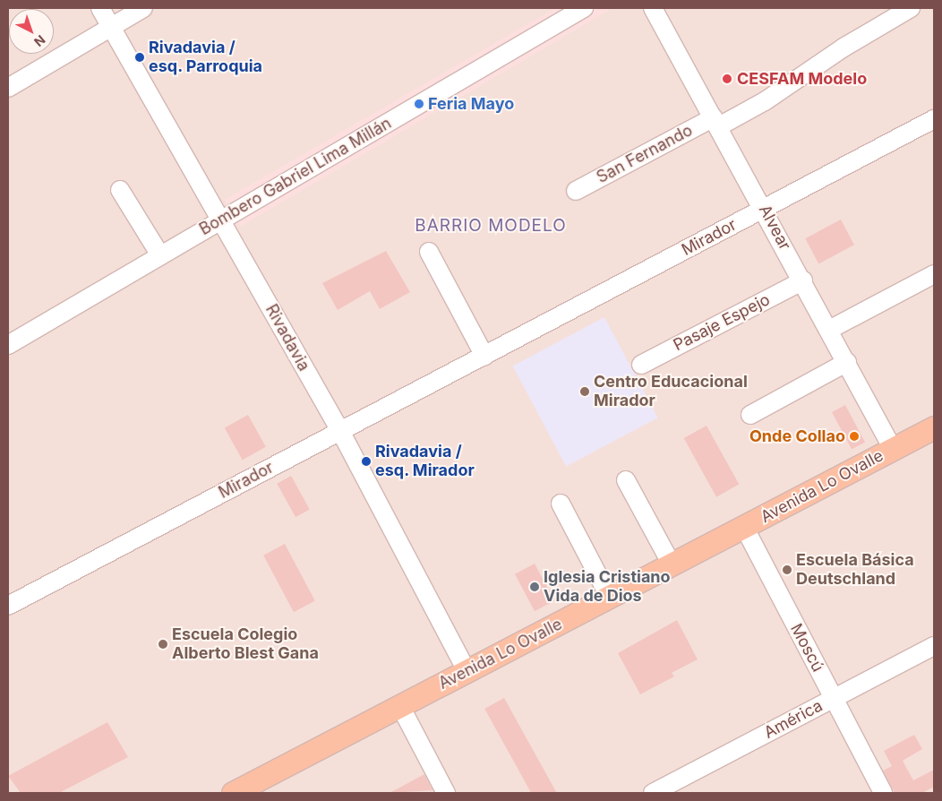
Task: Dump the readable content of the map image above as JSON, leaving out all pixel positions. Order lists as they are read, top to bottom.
{
  "streets": {
    "main road": ["Avenida Lo Ovalle"],
    "street": [
      "San Fernando",
      "Bombero Gabriel Lima Millán",
      "Alvear",
      "Mirador",
      "Pasaje Espejo",
      "Rivadavia",
      "Moscú",
      "América"
    ]
  },
  "crossings": [
    ["San Fernando", "Alvear"],
    ["Bombero Gabriel Lima Millán", "Rivadavia"],
    ["Alvear", "Mirador"],
    ["Alvear", "Pasaje Espejo"],
    ["Alvear", "Avenida Lo Ovalle"],
    ["Mirador", "Rivadavia"],
    ["Rivadavia", "Avenida Lo Ovalle"],
    ["Avenida Lo Ovalle", "Moscú"],
    ["Moscú", "América"]
  ],
  "districts": ["BARRIO MODELO"],
  "places": [
    "Rivadavia / esq. Parroquia",
    "CESFAM Modelo",
    "Feria Mayo",
    "Centro Educacional Mirador",
    "Onde Collao",
    "Rivadavia / esq. Mirador",
    "Escuela Básica Deutschland",
    "Iglesia Cristiano Vida de Dios",
    "Escuela Colegio Alberto Blest Gana"
  ],
  "north": "bottom right"
}
